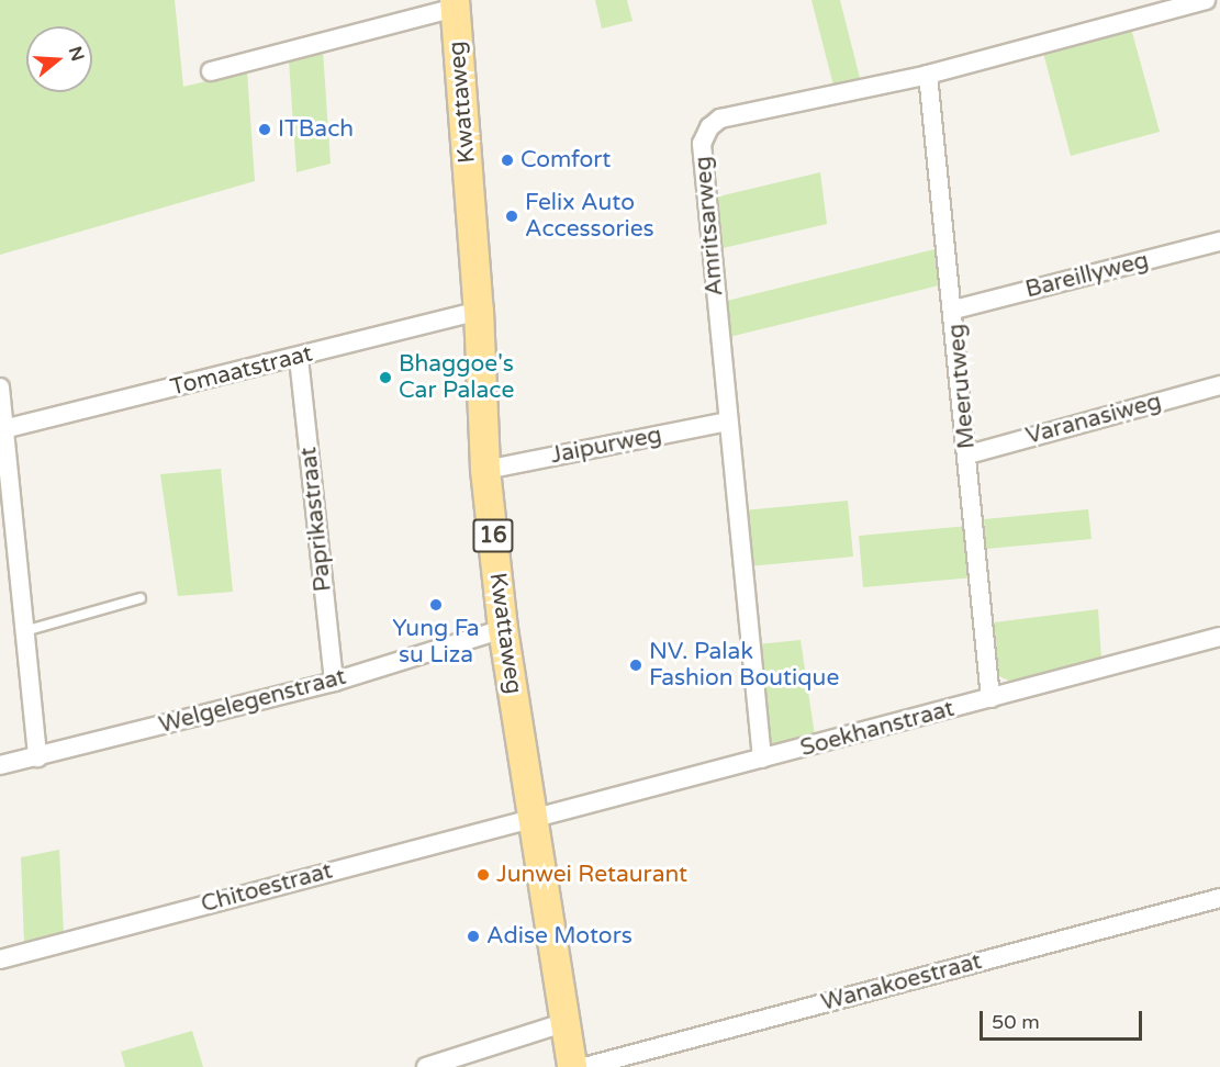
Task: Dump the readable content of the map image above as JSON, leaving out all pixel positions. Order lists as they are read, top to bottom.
{
  "streets": {
    "main road": ["Kwattaweg", "16"],
    "street": [
      "Amritsarweg",
      "Bareillyweg",
      "Tomaatstraat",
      "Meerutweg",
      "Varanasiweg",
      "Jaipurweg",
      "Paprikastraat",
      "Welgelegenstraat",
      "Soekhanstraat",
      "Chitoestraat",
      "Wanakoestraat"
    ]
  },
  "crossings": [
    ["Kwattaweg", "Tomaatstraat"],
    ["Kwattaweg", "Jaipurweg"],
    ["Kwattaweg", "Welgelegenstraat"],
    ["Kwattaweg", "Soekhanstraat"],
    ["Kwattaweg", "Chitoestraat"],
    ["Amritsarweg", "Meerutweg"],
    ["Amritsarweg", "Jaipurweg"],
    ["Amritsarweg", "Soekhanstraat"],
    ["Bareillyweg", "Meerutweg"],
    ["Tomaatstraat", "Paprikastraat"],
    ["Meerutweg", "Varanasiweg"],
    ["Meerutweg", "Soekhanstraat"],
    ["Paprikastraat", "Welgelegenstraat"],
    ["Soekhanstraat", "Chitoestraat"]
  ],
  "places": [
    "ITBach",
    "Comfort",
    "Felix Auto Accessories",
    "Bhaggoe's Car Palace",
    "Yung Fa su Liza",
    "NV. Palak Fashion Boutique",
    "Junwei Retaurant",
    "Adise Motors"
  ],
  "scale_bar": "50 m",
  "north": "right"
}
